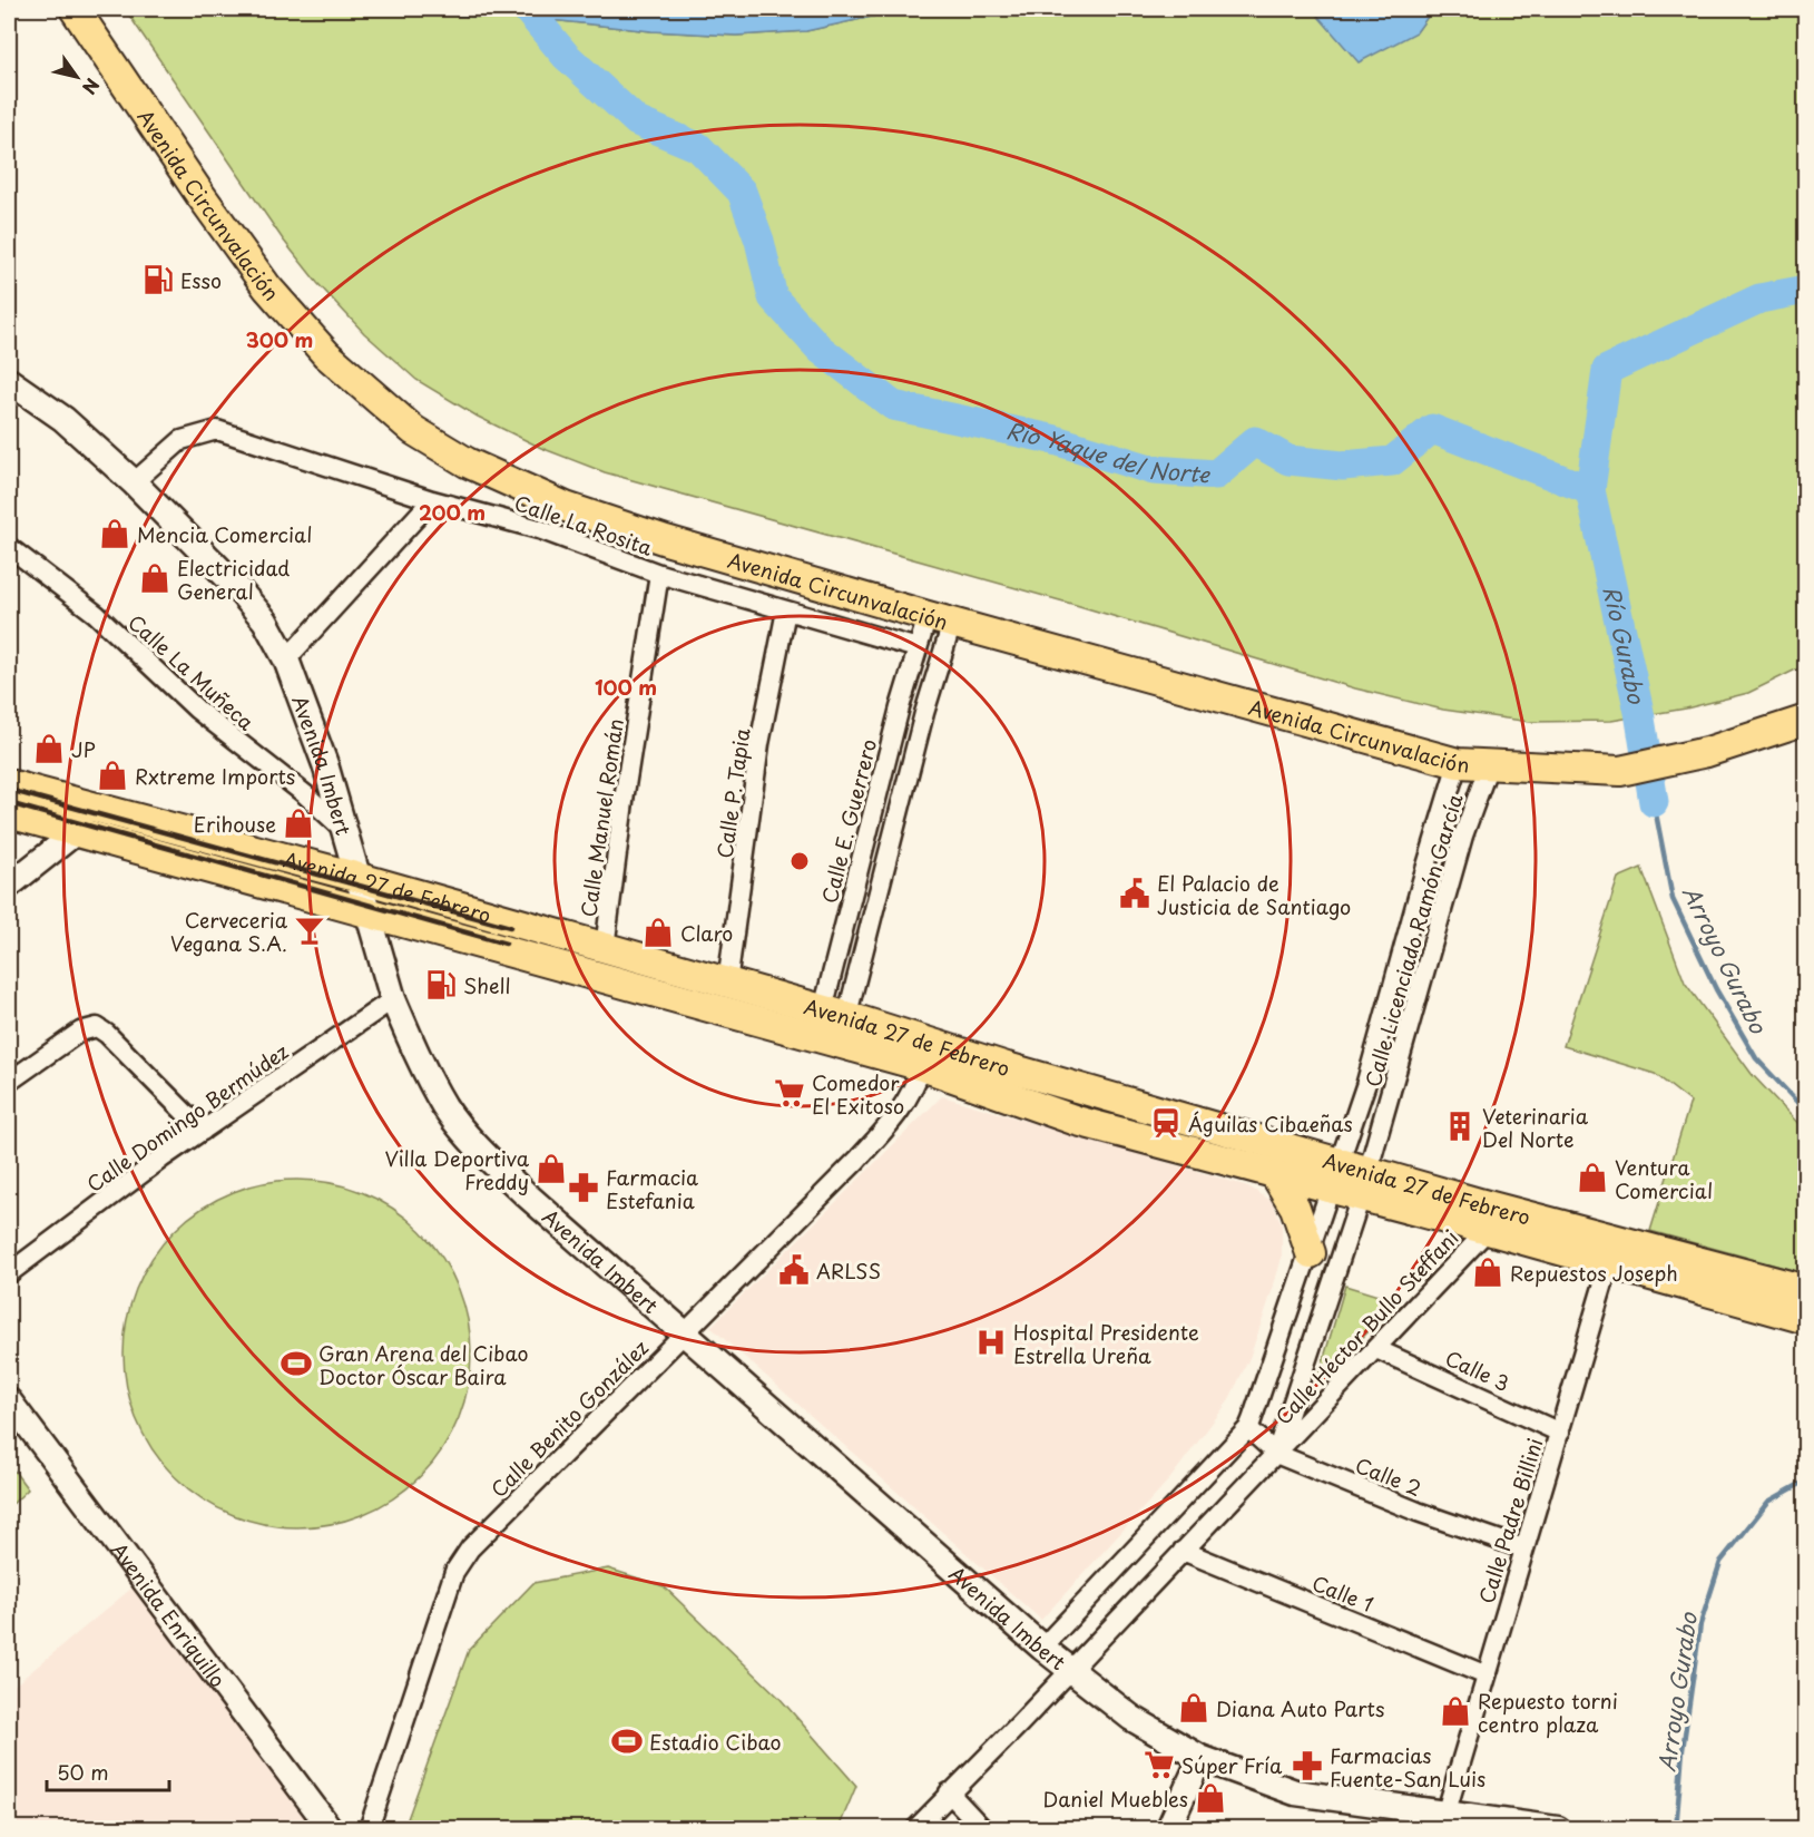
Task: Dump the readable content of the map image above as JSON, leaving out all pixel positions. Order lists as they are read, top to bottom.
{
  "streets": {
    "main road": ["Avenida Circunvalación", "Avenida Imbert", "Avenida 27 de Febrero"],
    "street": [
      "Calle La Rosita",
      "Calle La Muñeca",
      "Calle P. Tapia",
      "Calle Manuel Román",
      "Calle E. Guerrero",
      "Calle Licenciado Ramón García",
      "Calle Domingo Bermúdez",
      "Calle Héctor Bullo Steffani",
      "Calle 3",
      "Calle Benito González",
      "Calle 2",
      "Calle Padre Billini",
      "Calle 1",
      "Avenida Enriquillo"
    ]
  },
  "crossings": [
    ["Avenida Circunvalación", "Calle E. Guerrero"],
    ["Avenida Circunvalación", "Calle Licenciado Ramón García"],
    ["Calle La Rosita", "Avenida Imbert"],
    ["Calle La Rosita", "Calle P. Tapia"],
    ["Calle La Rosita", "Calle Manuel Román"],
    ["Calle La Rosita", "Calle E. Guerrero"],
    ["Calle La Muñeca", "Avenida Imbert"],
    ["Avenida Imbert", "Avenida 27 de Febrero"],
    ["Avenida Imbert", "Calle Licenciado Ramón García"],
    ["Avenida Imbert", "Calle Domingo Bermúdez"],
    ["Avenida Imbert", "Calle Benito González"],
    ["Avenida Imbert", "Calle Padre Billini"],
    ["Calle P. Tapia", "Avenida 27 de Febrero"],
    ["Calle Manuel Román", "Avenida 27 de Febrero"],
    ["Calle E. Guerrero", "Avenida 27 de Febrero"],
    ["Avenida 27 de Febrero", "Calle Licenciado Ramón García"],
    ["Avenida 27 de Febrero", "Calle Héctor Bullo Steffani"],
    ["Avenida 27 de Febrero", "Calle Benito González"],
    ["Avenida 27 de Febrero", "Calle Padre Billini"],
    ["Calle Licenciado Ramón García", "Calle Héctor Bullo Steffani"],
    ["Calle Licenciado Ramón García", "Calle 2"],
    ["Calle Licenciado Ramón García", "Calle 1"],
    ["Calle Héctor Bullo Steffani", "Calle 3"],
    ["Calle Héctor Bullo Steffani", "Calle 2"],
    ["Calle 3", "Calle Padre Billini"],
    ["Calle 2", "Calle Padre Billini"],
    ["Calle Padre Billini", "Calle 1"]
  ],
  "water": ["Río Yaque del Norte", "Río Gurabo", "Arroyo Gurabo"],
  "places": {
    "fuel station": ["Esso", "Shell"],
    "shop": [
      "Mencia Comercial",
      "Electricidad General",
      "JP",
      "Rxtreme Imports",
      "Erihouse",
      "Claro",
      "Villa Deportiva Freddy",
      "Ventura Comercial",
      "Repuestos Joseph",
      "Diana Auto Parts",
      "Repuesto torni centro plaza",
      "Daniel Muebles"
    ],
    "public building": ["El Palacio de Justicia de Santiago", "ARLSS"],
    "bar": ["Cerveceria Vegana S.A."],
    "supermarket": ["Comedor El Exitoso", "Súper Fría"],
    "station": ["Águilas Cibaeñas"],
    "building": ["Veterinaria Del Norte"],
    "pharmacy": ["Farmacia Estefania", "Farmacias Fuente-San Luis"],
    "hospital": ["Hospital Presidente Estrella Ureña"],
    "sports": ["Gran Arena del Cibao Doctor Óscar Baira", "Estadio Cibao"]
  },
  "scale_bar": "50 m",
  "north": "bottom right",
  "rings": ["300 m", "200 m", "100 m"]
}
